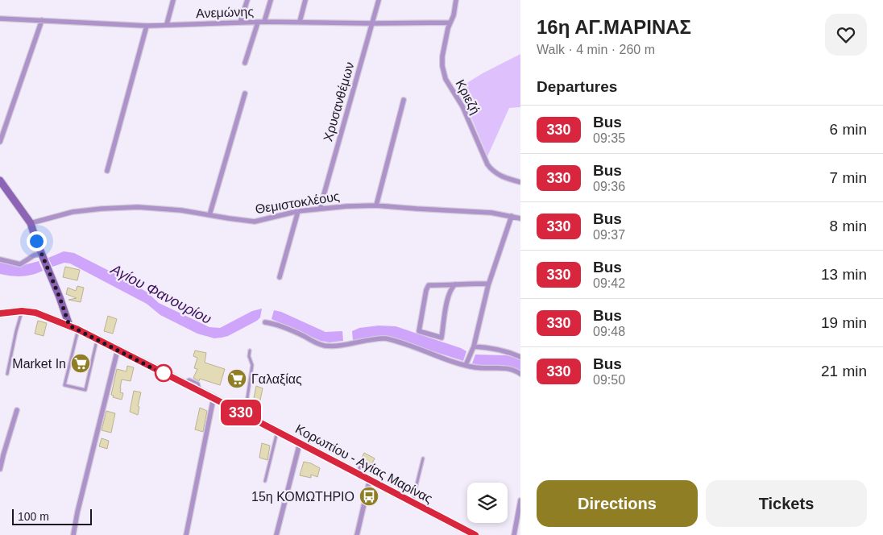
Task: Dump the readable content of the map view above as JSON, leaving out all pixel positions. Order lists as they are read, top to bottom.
{
  "streets": {
    "main road": ["Κορωπίου - Αγίας Μαρίνας"],
    "street": [
      "Ανεμώνης",
      "Κριεζή",
      "Χρυσανθέμων",
      "Θεμιστοκλέους"
    ]
  },
  "crossings": [
    ["Ανεμώνης", "Κριεζή"],
    ["Ανεμώνης", "Χρυσανθέμων"],
    ["Χρυσανθέμων", "Θεμιστοκλέους"]
  ],
  "water": ["Αγίου Φανουρίου"],
  "places": {
    "supermarket": ["Market In", "Γαλαξίας"],
    "bus stop": ["15η ΚΟΜΩΤΗΡΙΟ"]
  },
  "lines": ["bus line 330"],
  "scale_bar": "100 m",
  "page": {
    "on_map": "330",
    "heading": [
      ["16η ΑΓ.ΜΑΡΙΝΑΣ", "Walk · 4 min · 260 m"],
      "Departures"
    ],
    "list": [
      {
        "mark": "330",
        "name": "Bus",
        "note": "09:35",
        "value": "6 min"
      },
      {
        "mark": "330",
        "name": "Bus",
        "note": "09:36",
        "value": "7 min"
      },
      {
        "mark": "330",
        "name": "Bus",
        "note": "09:37",
        "value": "8 min"
      },
      {
        "mark": "330",
        "name": "Bus",
        "note": "09:42",
        "value": "13 min"
      },
      {
        "mark": "330",
        "name": "Bus",
        "note": "09:48",
        "value": "19 min"
      },
      {
        "mark": "330",
        "name": "Bus",
        "note": "09:50",
        "value": "21 min"
      }
    ],
    "buttons": ["Directions", "Tickets"],
    "scale": "100 m"
  }
}
